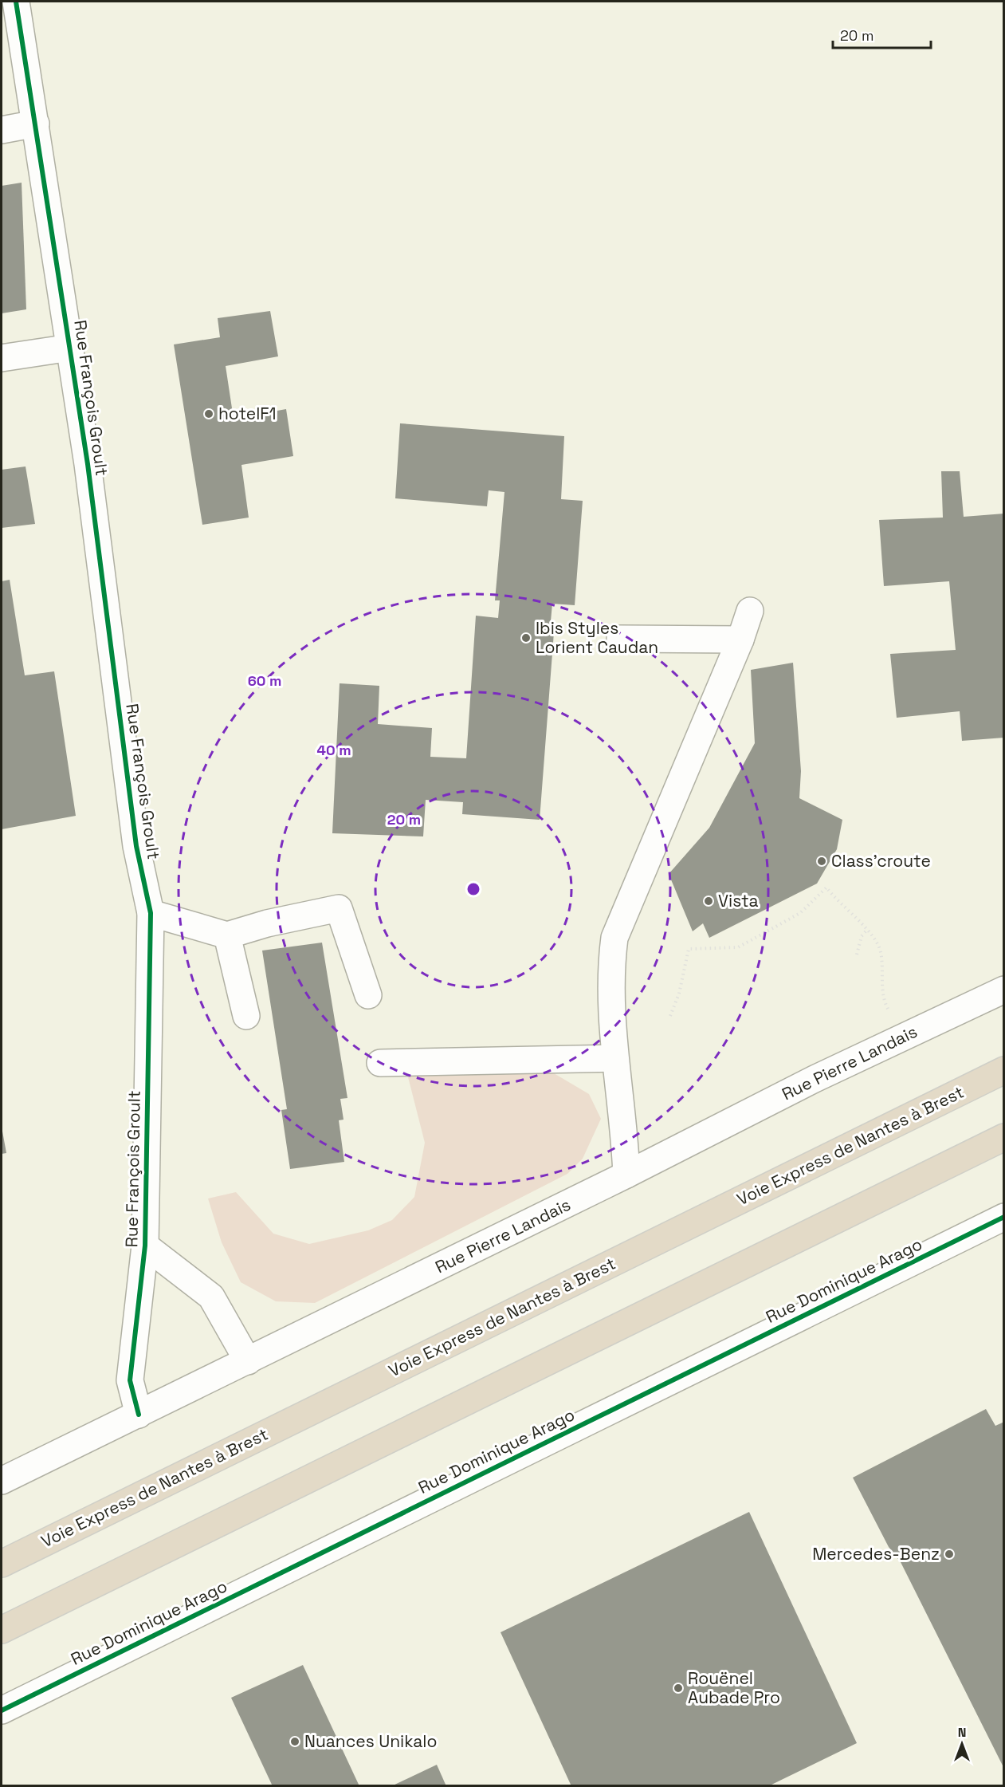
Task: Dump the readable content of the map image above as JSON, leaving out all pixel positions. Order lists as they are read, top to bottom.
{
  "streets": {
    "highway": ["Voie Express de Nantes à Brest"],
    "street": ["Rue François Groult", "Rue Pierre Landais", "Rue Dominique Arago"]
  },
  "crossings": [
    ["Rue François Groult", "Rue Pierre Landais"]
  ],
  "places": [
    "hotelF1",
    "Ibis Styles Lorient Caudan",
    "Class'croute",
    "Vista",
    "Mercedes-Benz",
    "Rouënel Aubade Pro",
    "Nuances Unikalo"
  ],
  "scale_bar": "20 m",
  "north": "top",
  "rings": ["60 m", "40 m", "20 m"]
}
